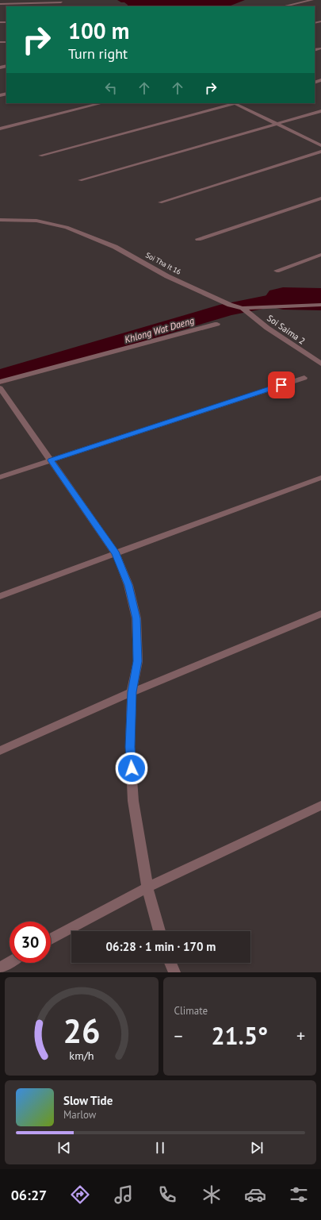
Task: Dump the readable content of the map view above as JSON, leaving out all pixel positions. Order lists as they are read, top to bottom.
{
  "streets": {
    "street": ["Soi Tha It 16", "Soi Saima 2"]
  },
  "crossings": [
    ["Soi Tha It 16", "Soi Saima 2"]
  ],
  "water": ["Khlong Wat Daeng"],
  "page": {
    "turn": ["100 m", "Turn right"],
    "limit": "30",
    "trip": "06:28 · 1 min · 170 m",
    "tile": "Climate",
    "heat": ["−", "21.5°", "+"],
    "song": ["Slow Tide", "Marlow"],
    "tabs": "06:27",
    "gauge": ["26", "km/h"]
  }
}
